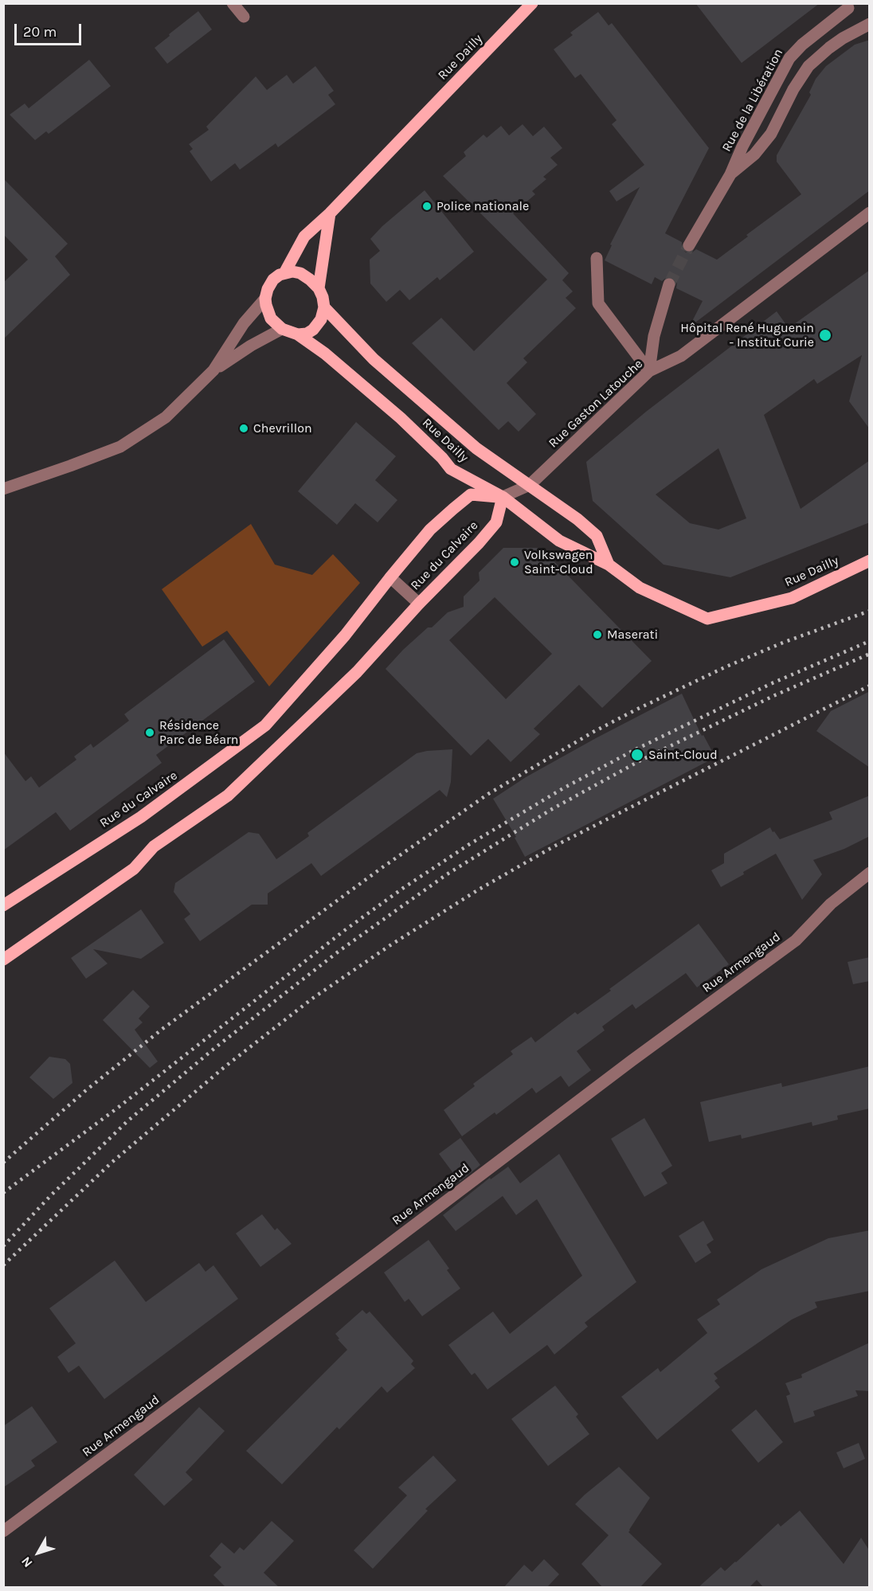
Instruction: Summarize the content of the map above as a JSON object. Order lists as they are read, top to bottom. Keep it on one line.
{"streets":{"main road":["Rue Dailly","Rue du Calvaire"],"street":["Rue de la Libération","Rue Gaston Latouche","Rue Armengaud"]},"crossings":[["Rue Dailly","Rue Gaston Latouche"],["Rue Dailly","Rue du Calvaire"],["Rue Gaston Latouche","Rue du Calvaire"]],"places":["Police nationale","Hôpital René Huguenin - Institut Curie","Chevrillon","Volkswagen Saint-Cloud","Maserati","Résidence Parc de Béarn","Saint-Cloud"],"scale_bar":"20 m","north":"bottom left"}
